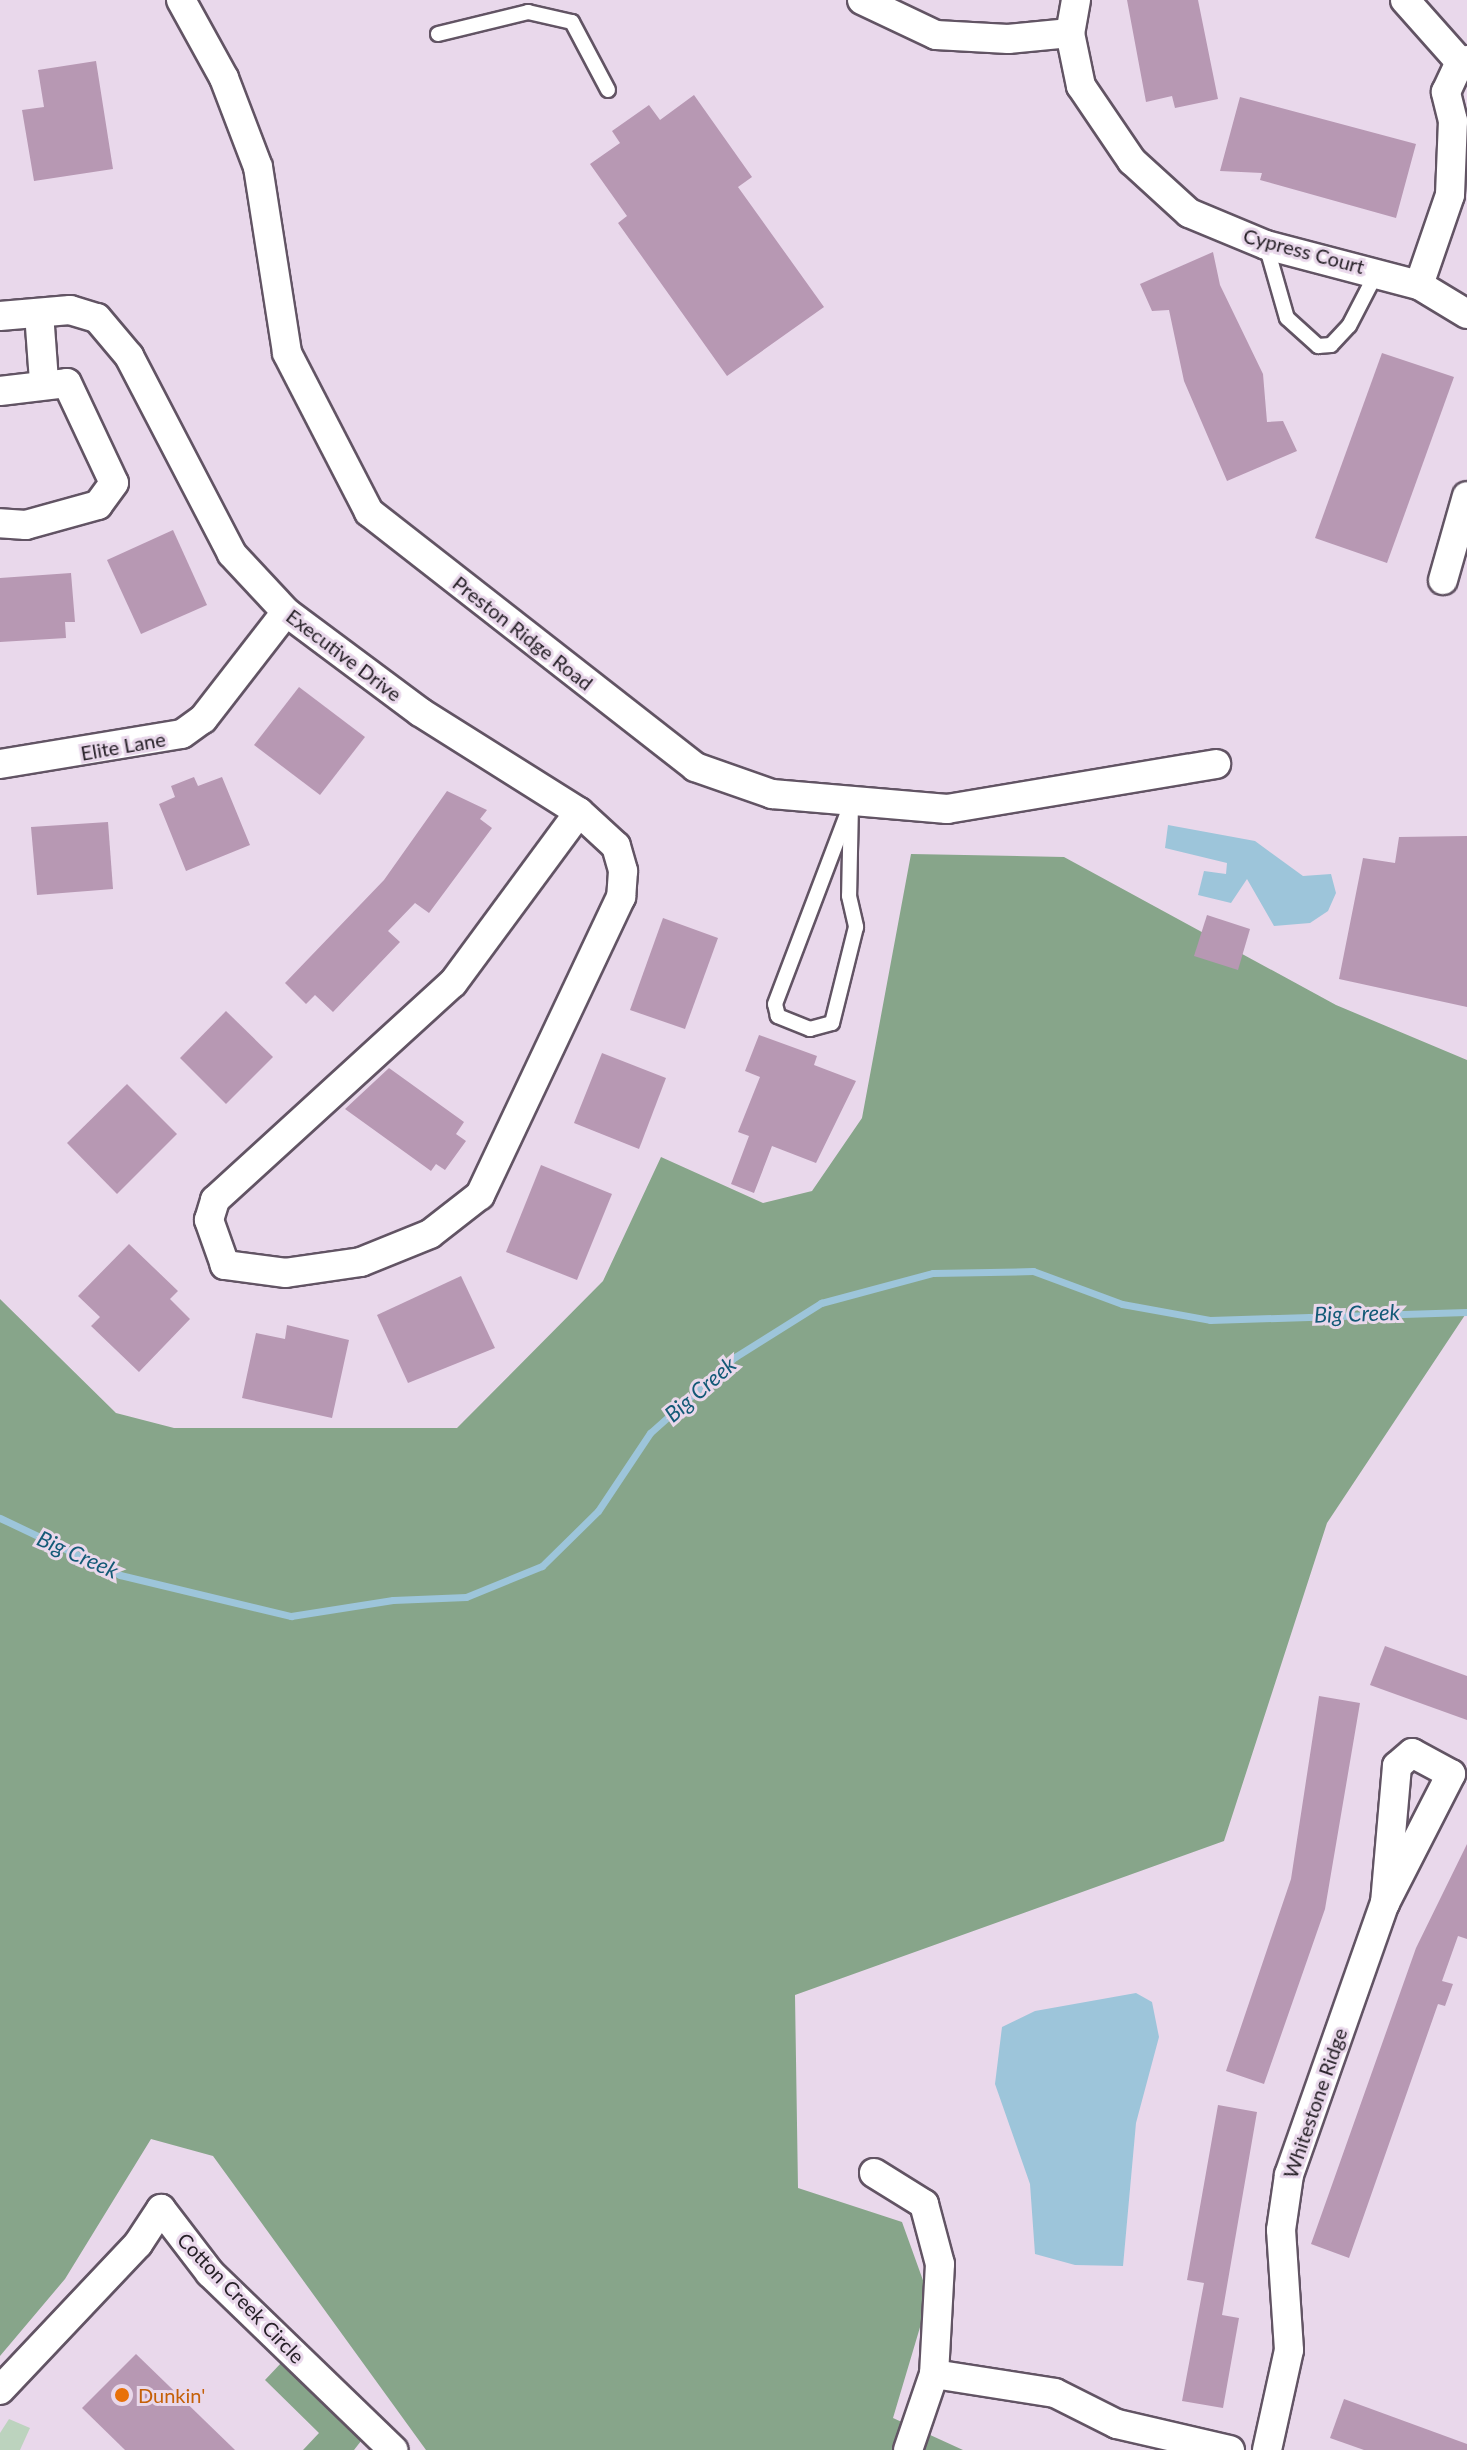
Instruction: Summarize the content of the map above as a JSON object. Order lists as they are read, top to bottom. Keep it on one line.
{"streets":{"street":["Cypress Court","Preston Ridge Road","Executive Drive","Elite Lane","Whitestone Ridge","Cotton Creek Circle"]},"crossings":[["Executive Drive","Elite Lane"]],"water":["Big Creek"],"places":["Dunkin'"]}
